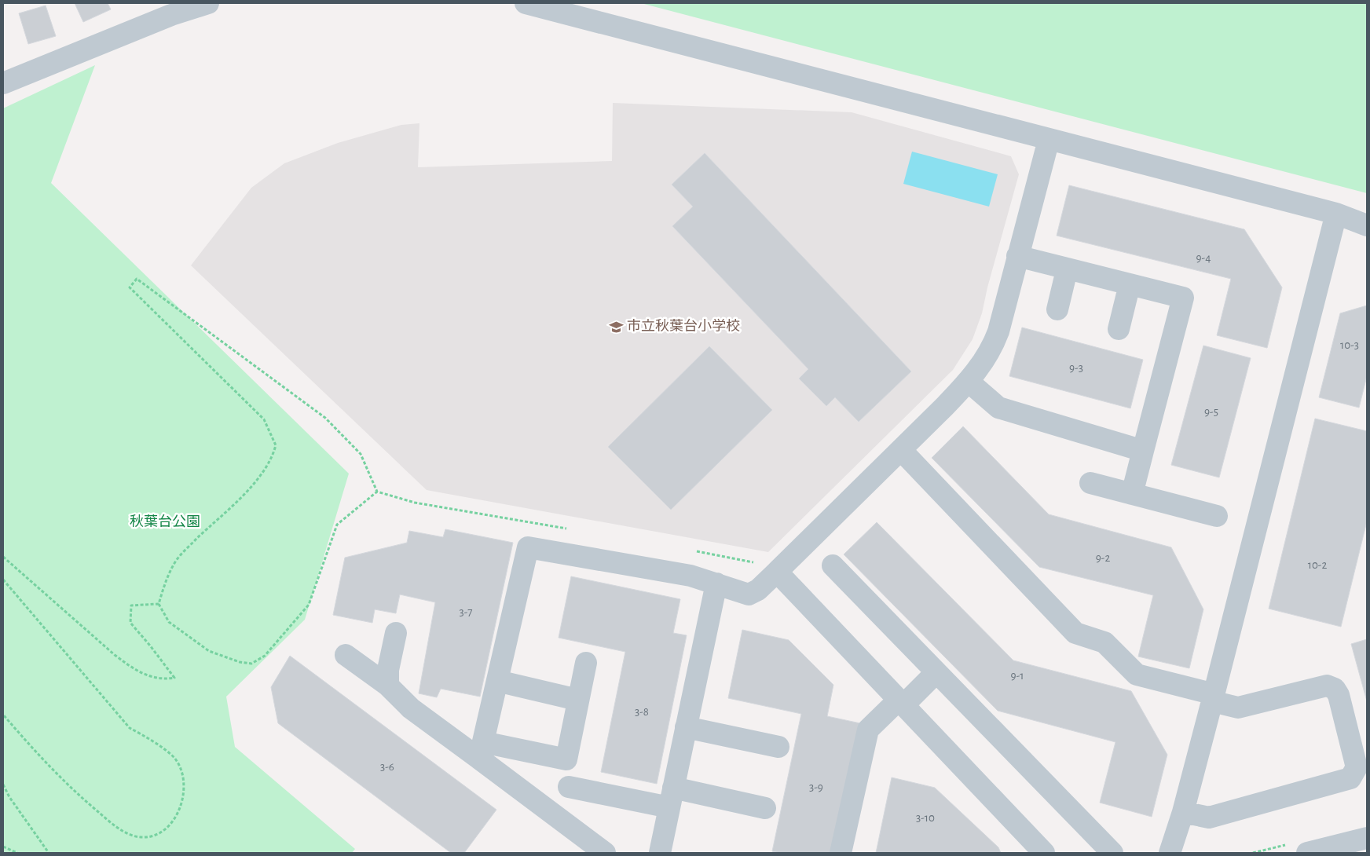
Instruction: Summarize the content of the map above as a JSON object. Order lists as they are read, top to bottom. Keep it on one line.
{"parks":["秋葉台公園"],"places":{"school or university":["市立秋葉台小学校"]},"house_numbers":["9-4","10-3","9-3","9-5","9-2","10-2","3-7","9-1","3-8","3-6","3-9","3-10"]}
